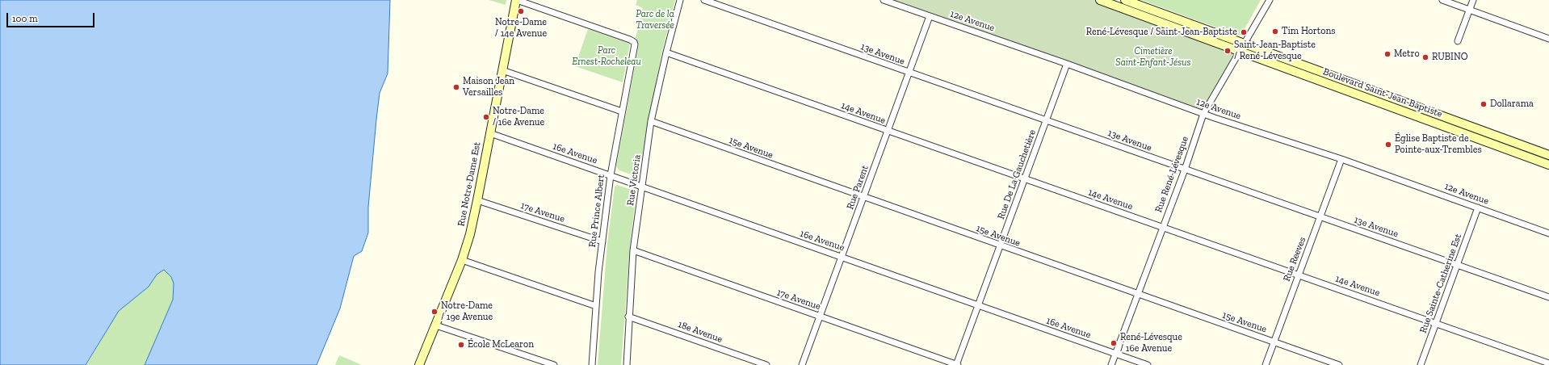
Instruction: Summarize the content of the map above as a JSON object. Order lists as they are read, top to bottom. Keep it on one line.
{"streets":{"main road":["Boulevard Saint-Jean-Baptiste","Rue Notre-Dame Est"],"street":["12e Avenue","13e Avenue","14e Avenue","15e Avenue","16e Avenue","Rue De La Gauchetière","Rue René-Lévesque","Rue Victoria","Rue Parent","Rue Prince Albert","17e Avenue","Rue Reeves","Rue Sainte-Catherine Est","18e Avenue"]},"crossings":[["12e Avenue","Rue De La Gauchetière"],["12e Avenue","Rue René-Lévesque"],["12e Avenue","Rue Parent"],["12e Avenue","Rue Reeves"],["12e Avenue","Rue Sainte-Catherine Est"],["13e Avenue","Rue De La Gauchetière"],["13e Avenue","Rue René-Lévesque"],["13e Avenue","Rue Parent"],["13e Avenue","Rue Reeves"],["13e Avenue","Rue Sainte-Catherine Est"],["Boulevard Saint-Jean-Baptiste","Rue René-Lévesque"],["14e Avenue","Rue De La Gauchetière"],["14e Avenue","Rue René-Lévesque"],["14e Avenue","Rue Victoria"],["14e Avenue","Rue Parent"],["14e Avenue","Rue Reeves"],["14e Avenue","Rue Sainte-Catherine Est"],["15e Avenue","Rue De La Gauchetière"],["15e Avenue","Rue René-Lévesque"],["15e Avenue","Rue Victoria"],["15e Avenue","Rue Parent"],["15e Avenue","Rue Reeves"],["16e Avenue","Rue De La Gauchetière"],["16e Avenue","Rue René-Lévesque"],["16e Avenue","Rue Victoria"],["16e Avenue","Rue Notre-Dame Est"],["16e Avenue","Rue Parent"],["16e Avenue","Rue Prince Albert"],["Rue De La Gauchetière","17e Avenue"],["Rue Victoria","17e Avenue"],["Rue Victoria","18e Avenue"],["Rue Notre-Dame Est","Rue Prince Albert"],["Rue Notre-Dame Est","17e Avenue"],["Rue Parent","17e Avenue"],["Rue Prince Albert","17e Avenue"]],"parks":["Parc de la Traversée","Parc Ernest-Rocheleau","Cimetière Saint-Enfant-Jésus"],"places":["Notre-Dame / 14e Avenue","Tim Hortons","René-Lévesque / Saint-Jean-Baptiste","Saint-Jean-Baptiste / René-Lévesque","Metro","RUBINO","Maison Jean Versailles","Dollarama","Notre-Dame / 16e Avenue","Église Baptiste de Pointe-aux-Trembles","Notre-Dame / 19e Avenue","René-Lévesque / 16e Avenue","École McLearon"],"scale_bar":"100 m"}
